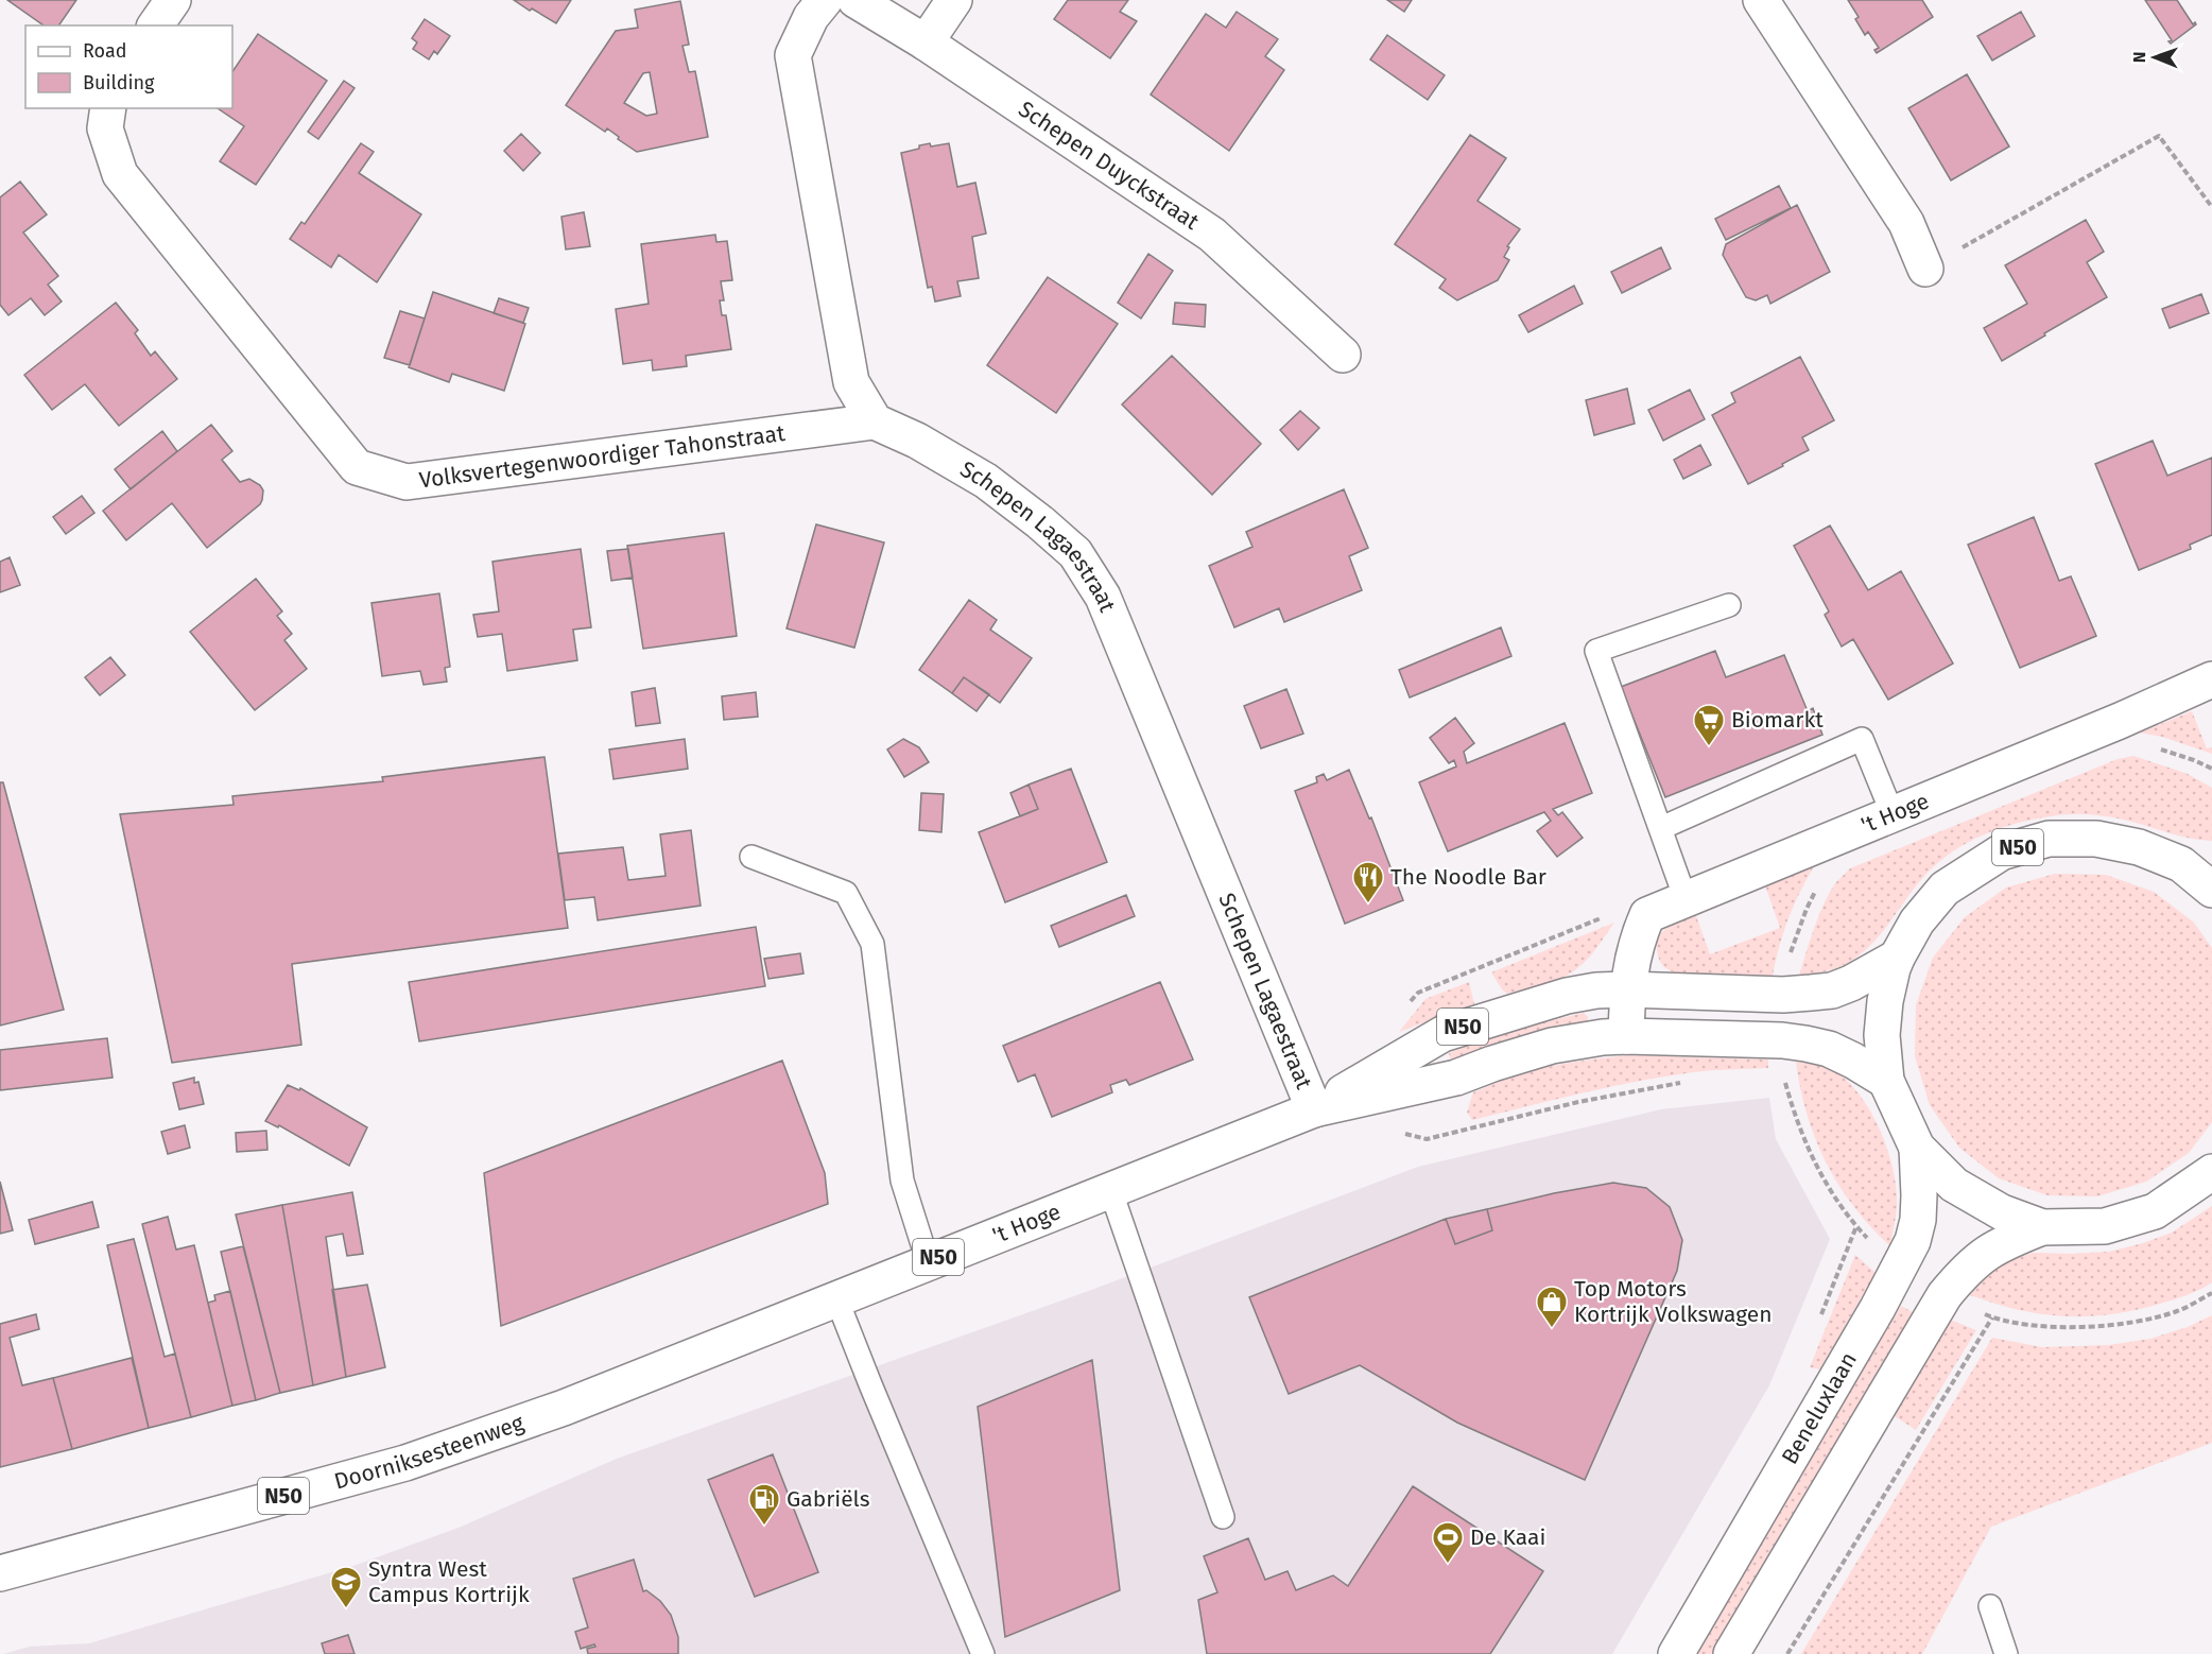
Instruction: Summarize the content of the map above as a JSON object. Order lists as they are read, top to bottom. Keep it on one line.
{"streets":{"main road":["Schepen Duyckstraat","Volksvertegenwoordiger Tahonstraat","Schepen Lagaestraat","'t Hoge","N50","Beneluxlaan","Doorniksesteenweg"]},"crossings":[["Volksvertegenwoordiger Tahonstraat","Schepen Lagaestraat"],["Schepen Lagaestraat","'t Hoge"],["'t Hoge","N50"],["'t Hoge","Doorniksesteenweg"],["N50","Beneluxlaan"]],"places":{"supermarket":["Biomarkt"],"restaurant":["The Noodle Bar"],"shop":["Top Motors Kortrijk Volkswagen"],"fuel station":["Gabriëls"],"sports":["De Kaai"],"school or university":["Syntra West Campus Kortrijk"]},"legend":["Road","Building"],"north":"left"}
